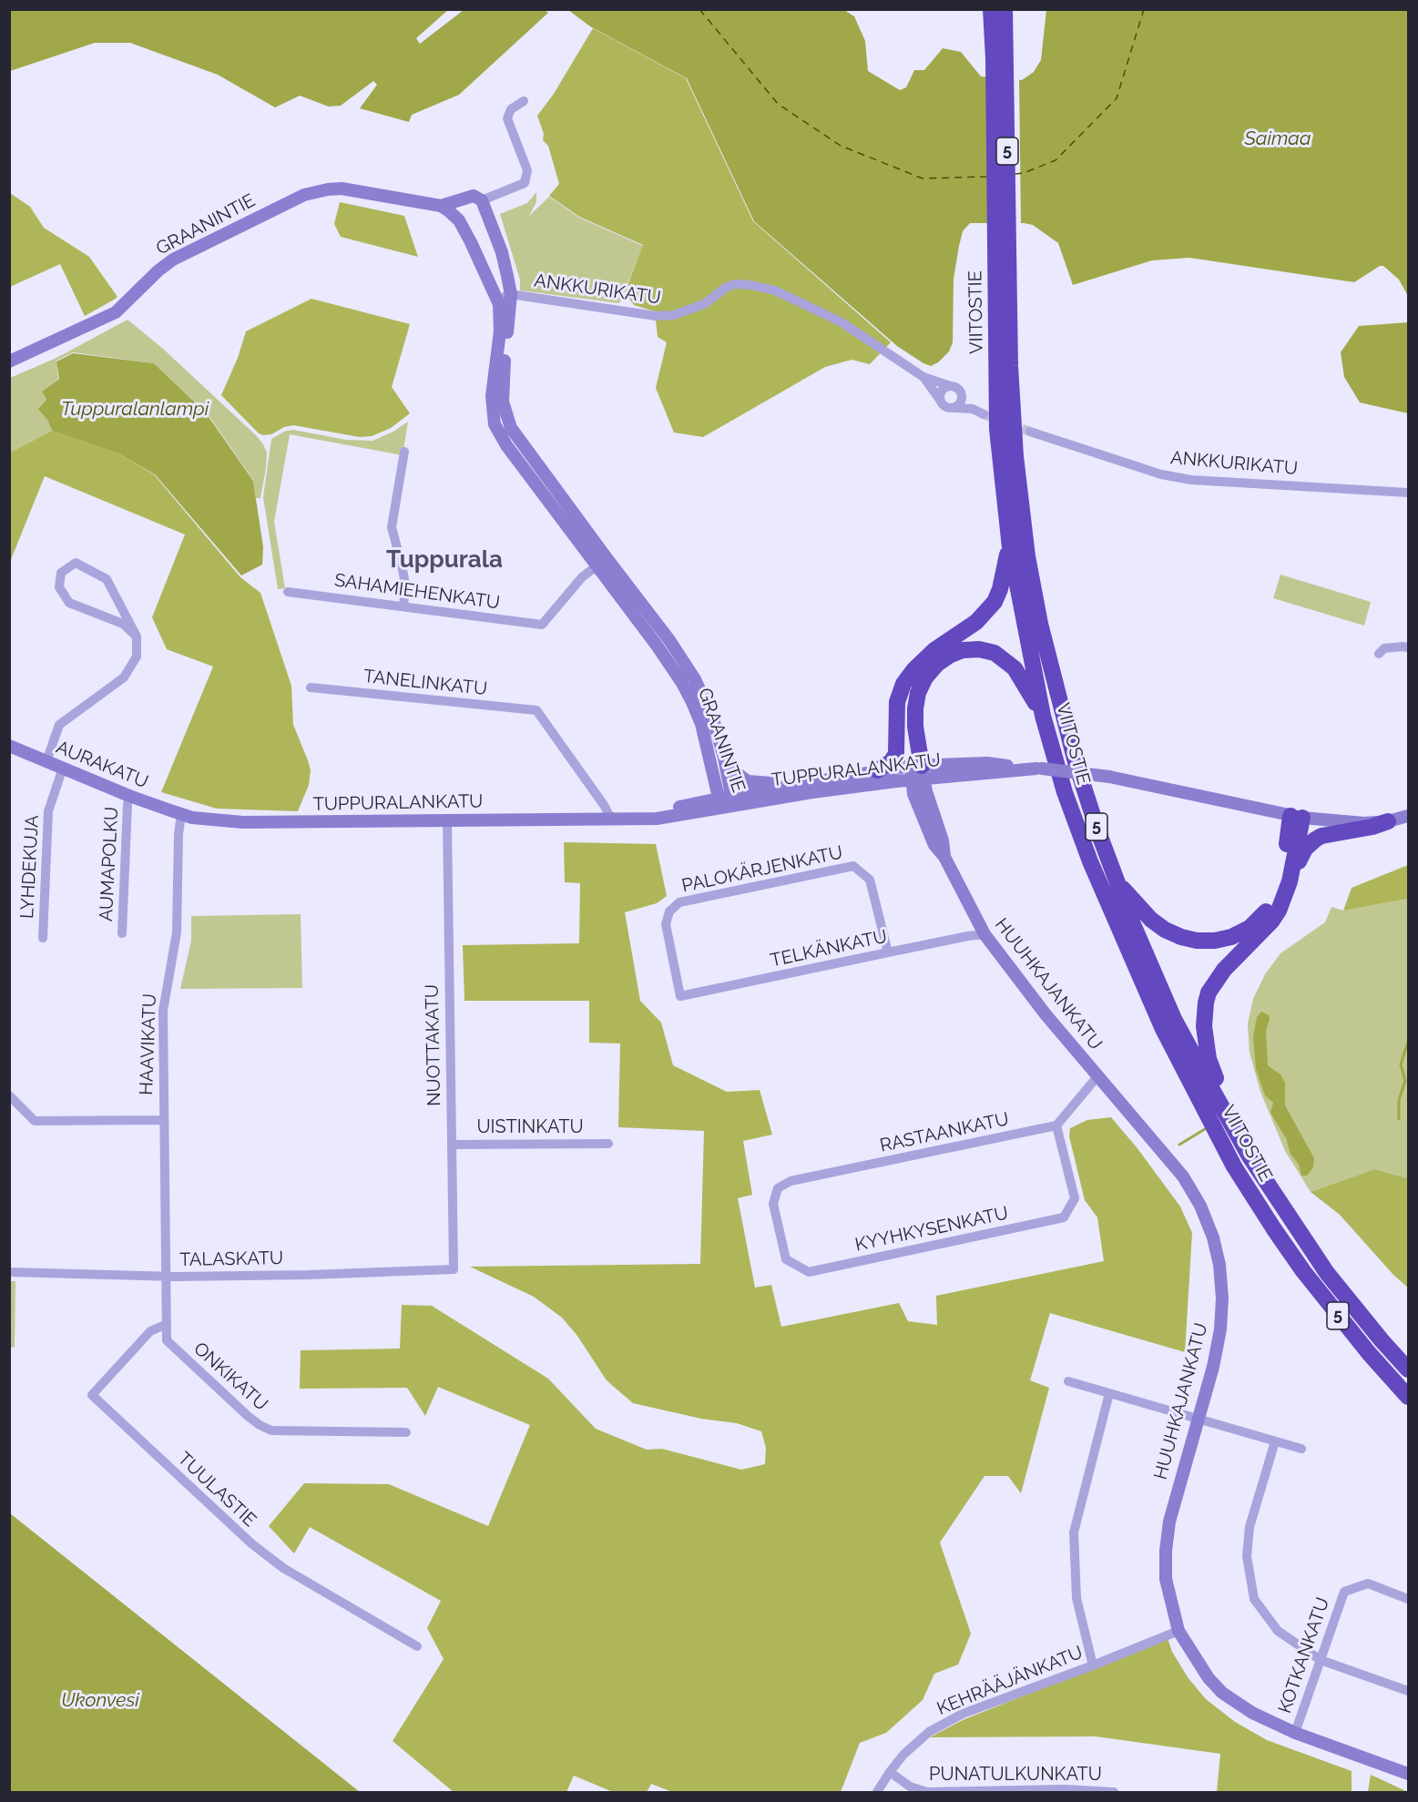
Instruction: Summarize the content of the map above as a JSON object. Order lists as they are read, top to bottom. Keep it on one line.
{"streets":{"highway":["5","VIITOSTIE"],"street":["GRAANINTIE","ANKKURIKATU","SAHAMIEHENKATU","TANELINKATU","AURAKATU","TUPPURALANKATU","AUMAPOLKU","LYHDEKUJA","PALOKÄRJENKATU","TELKÄNKATU","HUUHKAJANKATU","HAAVIKATU","NUOTTAKATU","UISTINKATU","RASTAANKATU","KYYHKYSENKATU","TALASKATU","ONKIKATU","TUULASTIE","KOTKANKATU","KEHRÄÄJÄNKATU","PUNATULKUNKATU"]},"crossings":[["GRAANINTIE","ANKKURIKATU"],["GRAANINTIE","SAHAMIEHENKATU"],["GRAANINTIE","TUPPURALANKATU"],["TANELINKATU","TUPPURALANKATU"],["AURAKATU","TUPPURALANKATU"],["AURAKATU","AUMAPOLKU"],["AURAKATU","LYHDEKUJA"],["AURAKATU","HAAVIKATU"],["TUPPURALANKATU","HUUHKAJANKATU"],["TUPPURALANKATU","HAAVIKATU"],["TUPPURALANKATU","NUOTTAKATU"],["PALOKÄRJENKATU","TELKÄNKATU"],["TELKÄNKATU","HUUHKAJANKATU"],["HUUHKAJANKATU","KOTKANKATU"],["HUUHKAJANKATU","KEHRÄÄJÄNKATU"],["HAAVIKATU","TALASKATU"],["HAAVIKATU","ONKIKATU"],["NUOTTAKATU","UISTINKATU"],["NUOTTAKATU","TALASKATU"],["RASTAANKATU","KYYHKYSENKATU"],["TALASKATU","ONKIKATU"],["ONKIKATU","TUULASTIE"],["KEHRÄÄJÄNKATU","PUNATULKUNKATU"]],"districts":["Tuppurala"],"water":["Saimaa","Tuppuralanlampi","Ukonvesi"]}
